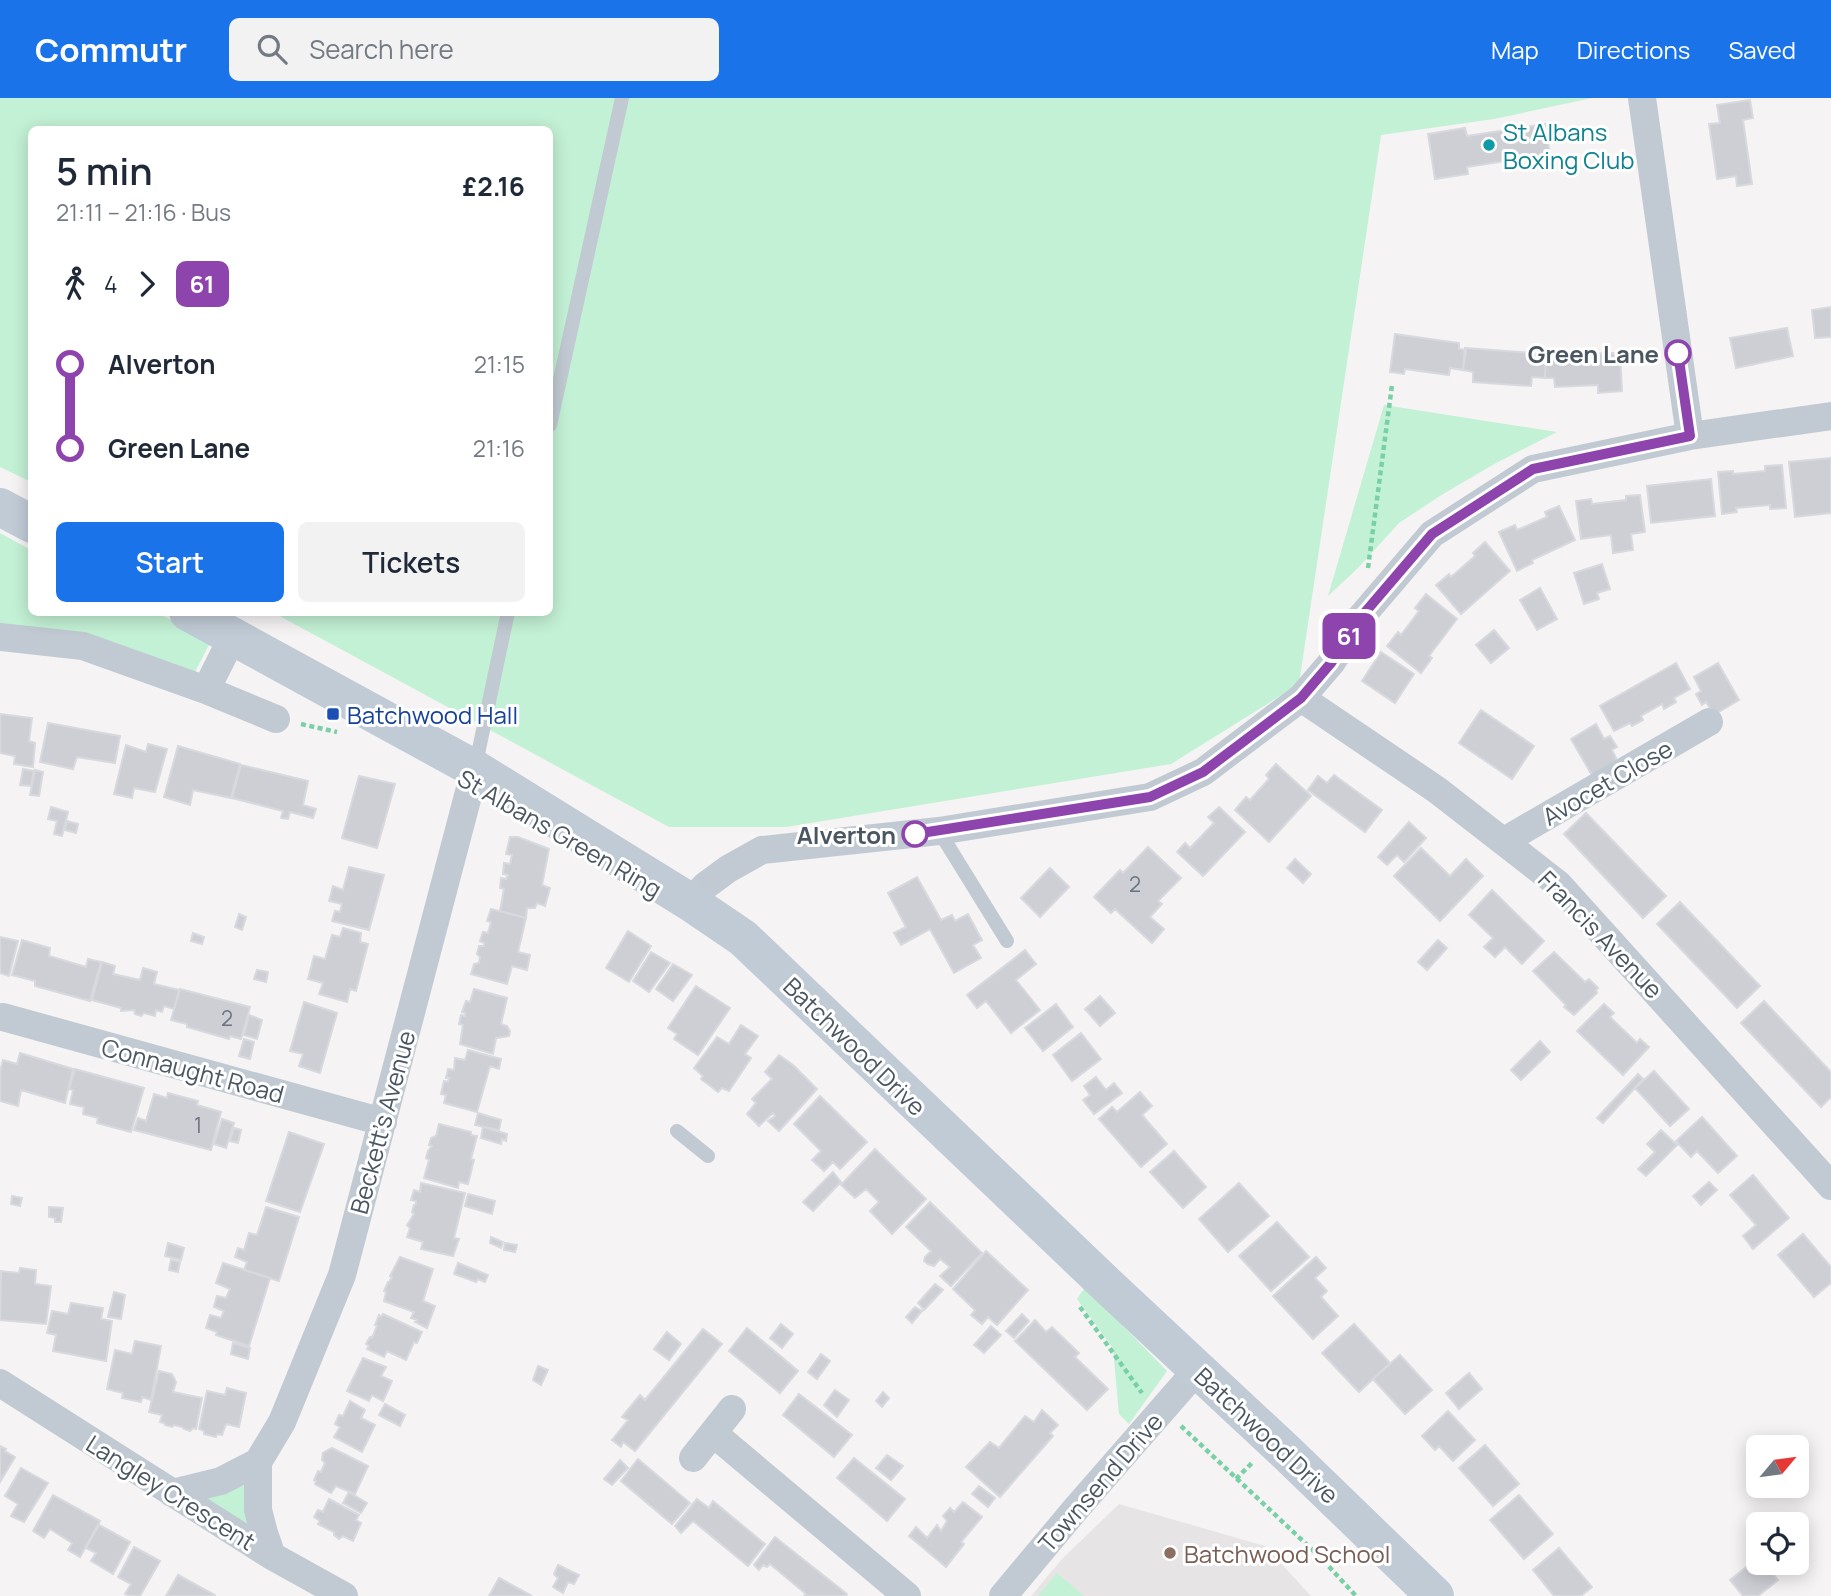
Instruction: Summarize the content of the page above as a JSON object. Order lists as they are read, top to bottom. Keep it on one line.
{"streets":{"street":["Avocet Close","Francis Avenue","Batchwood Drive","Connaught Road","Beckett's Avenue","Townsend Drive","Langley Crescent"]},"crossings":[["Avocet Close","Francis Avenue"],["Batchwood Drive","Beckett's Avenue"],["Batchwood Drive","Townsend Drive"],["Connaught Road","Beckett's Avenue"]],"places":{"other":["St Albans Boxing Club","Green Lane","Alverton","Batchwood School"],"transit":["Batchwood Hall"]},"lines":["bus line 61"],"house_numbers":["2","2","1"],"north":"top right","page":{"header":"Commutr","search":"Search here","nav":["Map","Directions","Saved"],"on_map":"61","heading":["5 min","21:11 – 21:16 · Bus","£2.16"],"legs":["4","61"],"list":[{"name":"Alverton","value":"21:15"},{"name":"Green Lane","value":"21:16"}],"buttons":["Start","Tickets"]}}
